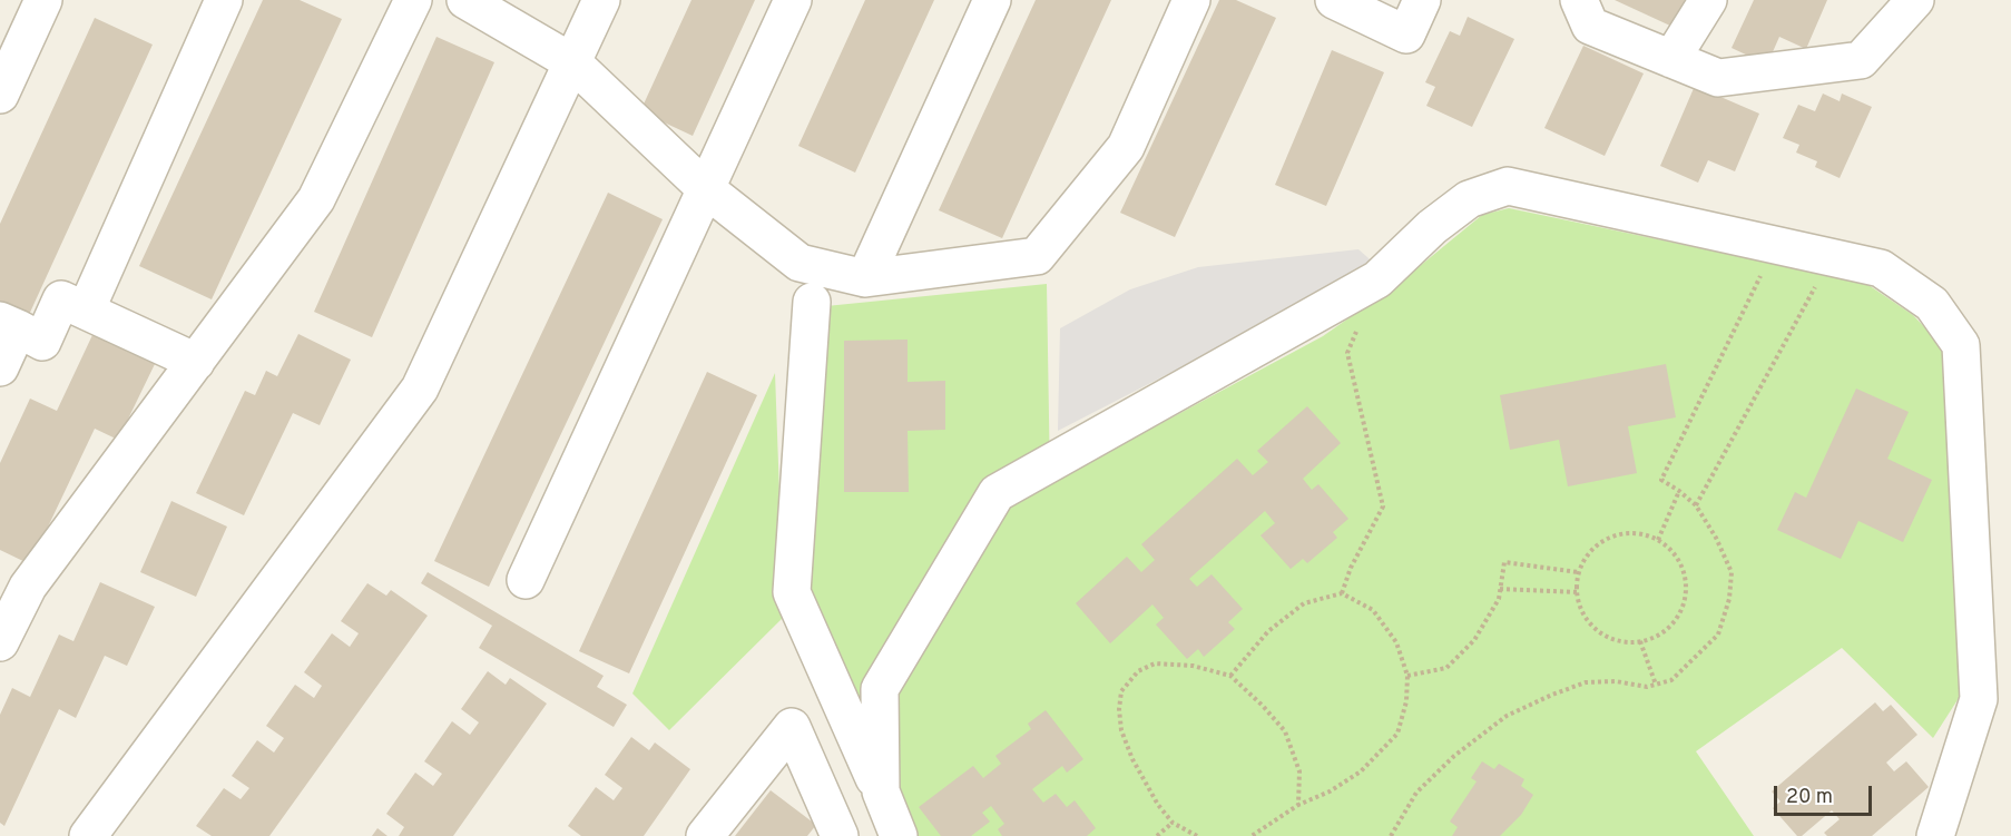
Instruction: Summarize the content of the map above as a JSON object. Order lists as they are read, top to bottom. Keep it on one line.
{"scale_bar":"20 m"}
